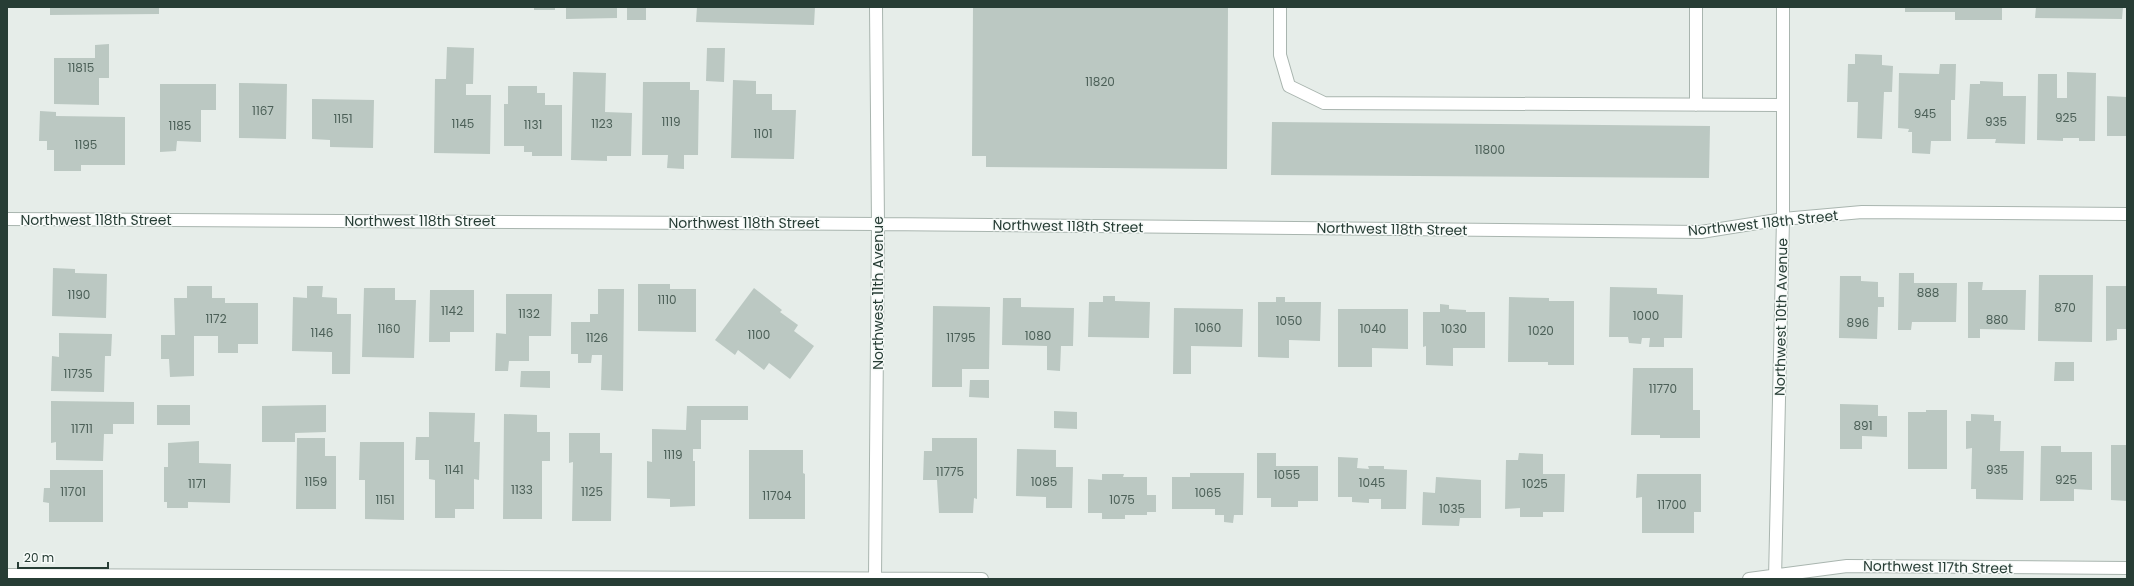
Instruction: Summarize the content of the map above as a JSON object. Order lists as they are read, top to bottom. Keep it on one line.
{"streets":{"street":["Northwest 118th Street","Northwest 11th Avenue","Northwest 10th Avenue","Northwest 117th Street"]},"crossings":[["Northwest 118th Street","Northwest 11th Avenue"],["Northwest 118th Street","Northwest 10th Avenue"],["Northwest 10th Avenue","Northwest 117th Street"]],"house_numbers":["11815","11820","1167","945","925","1151","1119","935","1145","1123","1131","1185","1101","1195","11800","888","1190","1110","870","1142","1132","1000","1172","880","1050","896","1060","1160","1040","1030","1020","1146","1100","1080","1126","11795","11735","11770","891","11711","1119","1141","935","11775","1055","925","1159","1085","1045","1171","1025","1133","11701","1125","1065","11704","1151","1075","11700","1035"],"scale_bar":"20 m"}
